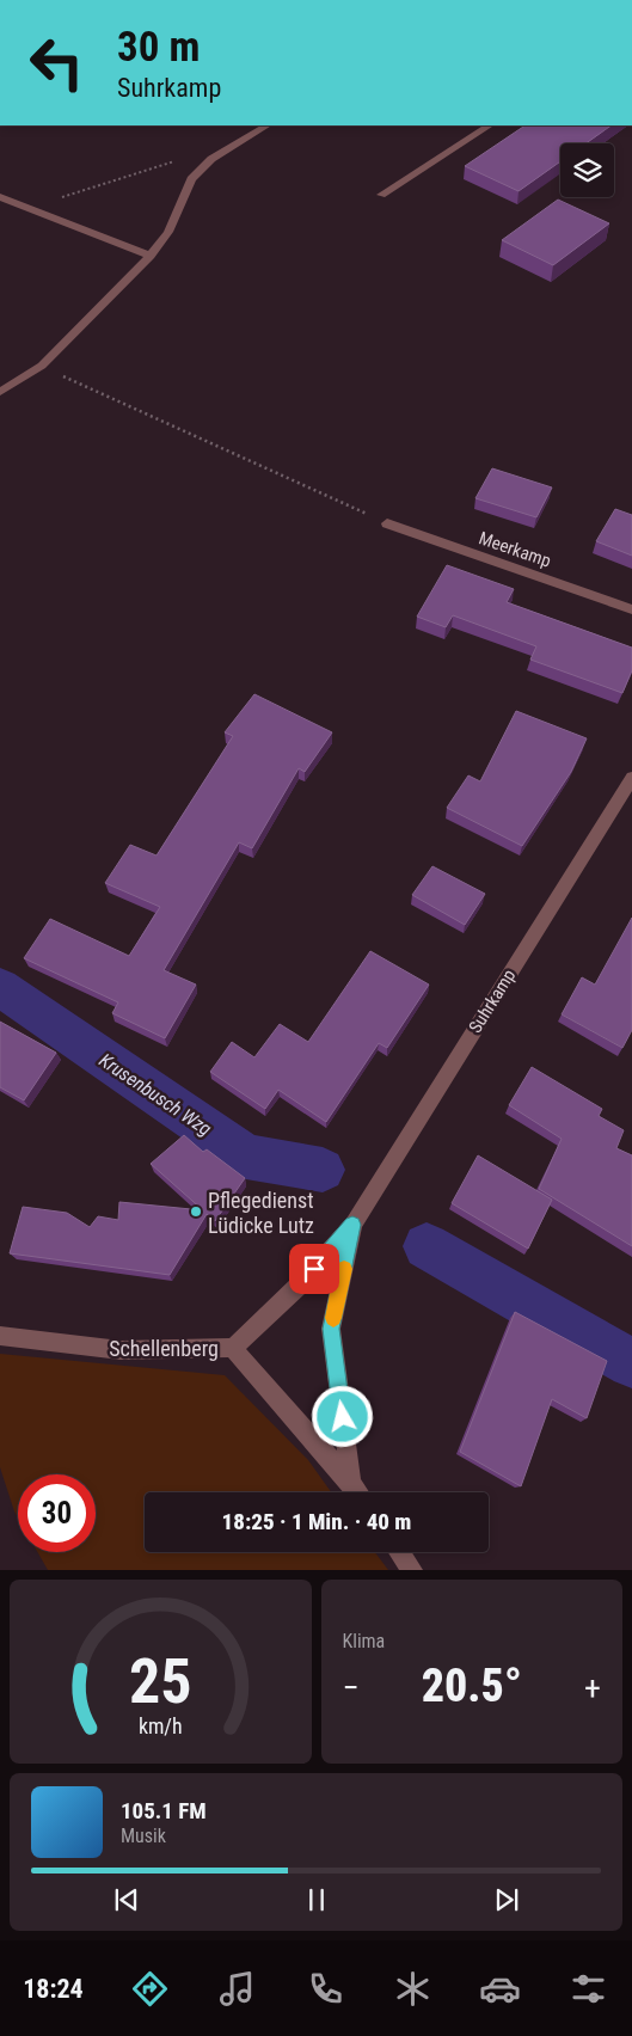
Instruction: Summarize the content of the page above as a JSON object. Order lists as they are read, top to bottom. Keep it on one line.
{"streets":{"street":["Meerkamp","Suhrkamp","Schellenberg"]},"crossings":[["Suhrkamp","Schellenberg"]],"water":["Krusenbusch Wzg"],"places":["Pflegedienst Lüdicke Lutz"],"page":{"turn":["30 m","Suhrkamp"],"limit":"30","trip":"18:25 · 1 Min. · 40 m","tile":"Klima","heat":["−","20.5°","+"],"song":["105.1 FM","Musik"],"tabs":"18:24","gauge":["25","km/h"]}}
